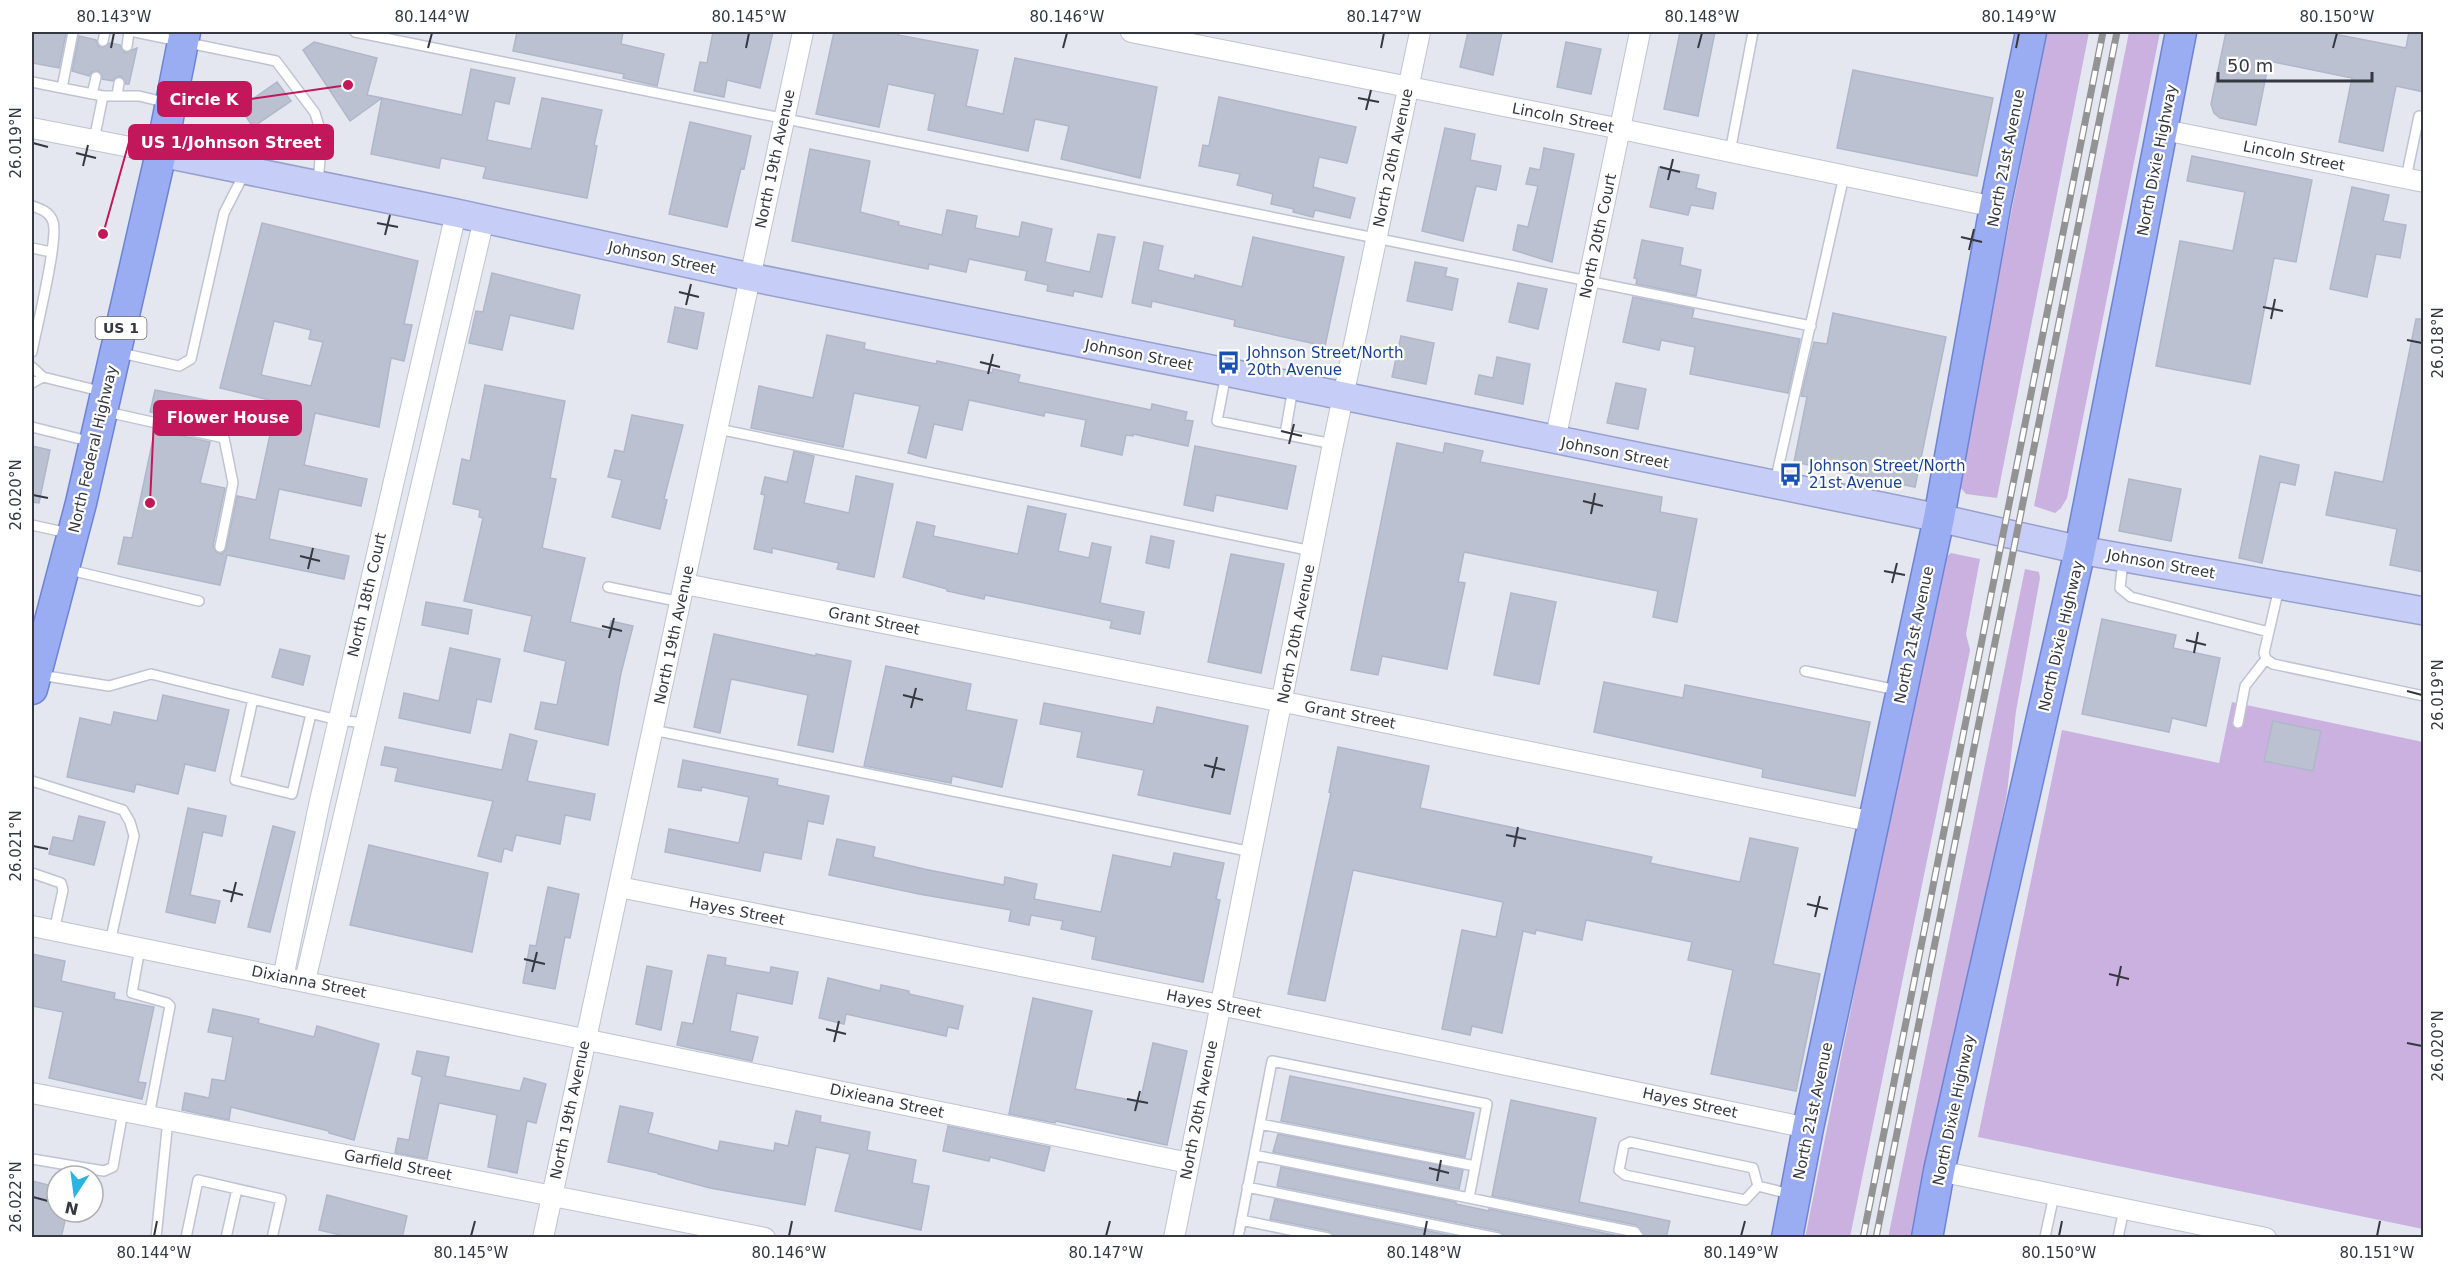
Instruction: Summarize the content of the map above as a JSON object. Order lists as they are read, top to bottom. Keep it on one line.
{"streets":{"main road":["North 21st Avenue","North Dixie Highway","US 1","North Federal Highway"],"street":["Lincoln Street","North 20th Avenue","North 19th Avenue","North 20th Court","Johnson Street","North 18th Court","Grant Street","Hayes Street","Dixianna Street","Dixieana Street","Garfield Street"]},"crossings":[["Lincoln Street","North 20th Avenue"],["Lincoln Street","North 21st Avenue"],["Lincoln Street","North Dixie Highway"],["Lincoln Street","North 20th Court"],["North 20th Avenue","Johnson Street"],["North 20th Avenue","Grant Street"],["North 20th Avenue","Hayes Street"],["North 20th Avenue","Dixieana Street"],["North 21st Avenue","Johnson Street"],["North 21st Avenue","Grant Street"],["North 21st Avenue","Hayes Street"],["North 19th Avenue","Johnson Street"],["North 19th Avenue","Grant Street"],["North 19th Avenue","Hayes Street"],["North 19th Avenue","Dixianna Street"],["North 19th Avenue","Dixieana Street"],["North 19th Avenue","Garfield Street"],["North Dixie Highway","Johnson Street"],["North 20th Court","Johnson Street"],["Johnson Street","North Federal Highway"],["Johnson Street","North 18th Court"],["North 18th Court","Dixianna Street"],["Dixianna Street","Dixieana Street"]],"places":{"other":["Circle K","US 1/Johnson Street","Flower House"],"bus stop":["Johnson Street/North 20th Avenue","Johnson Street/North 21st Avenue"]},"scale_bar":"50 m","north":"bottom","coordinates":["80.143°W","80.144°W","80.145°W","80.146°W","80.147°W","80.148°W","80.149°W","80.150°W","26.019°N","26.018°N","26.020°N","26.021°N","26.022°N","80.151°W"]}
